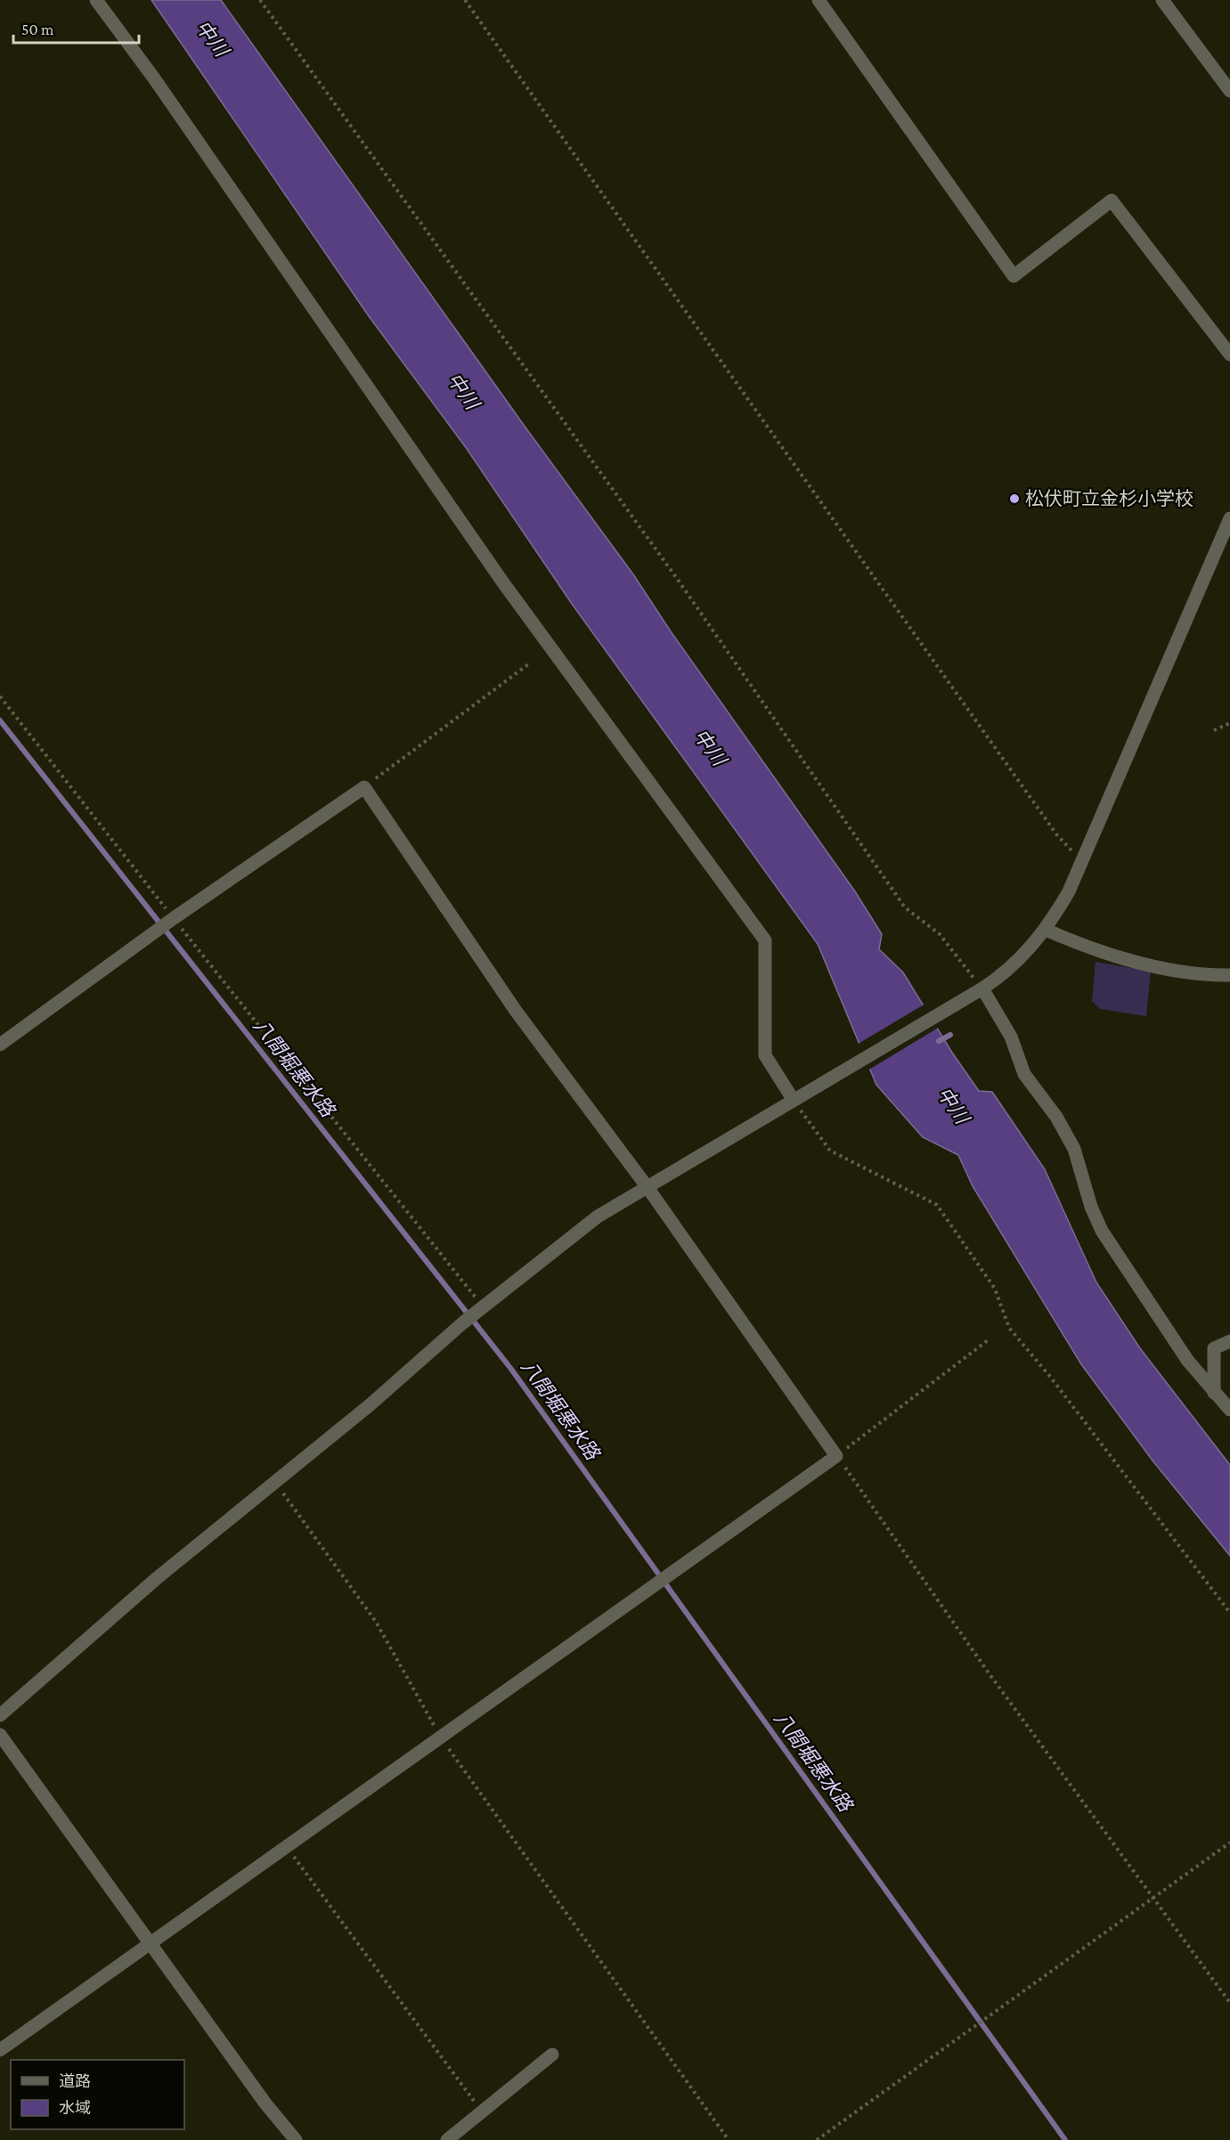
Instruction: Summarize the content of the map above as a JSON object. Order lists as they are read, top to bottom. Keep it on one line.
{"water":["中川","八間堀悪水路"],"places":["松伏町立金杉小学校"],"legend":["道路","水域"],"scale_bar":"50 m"}
